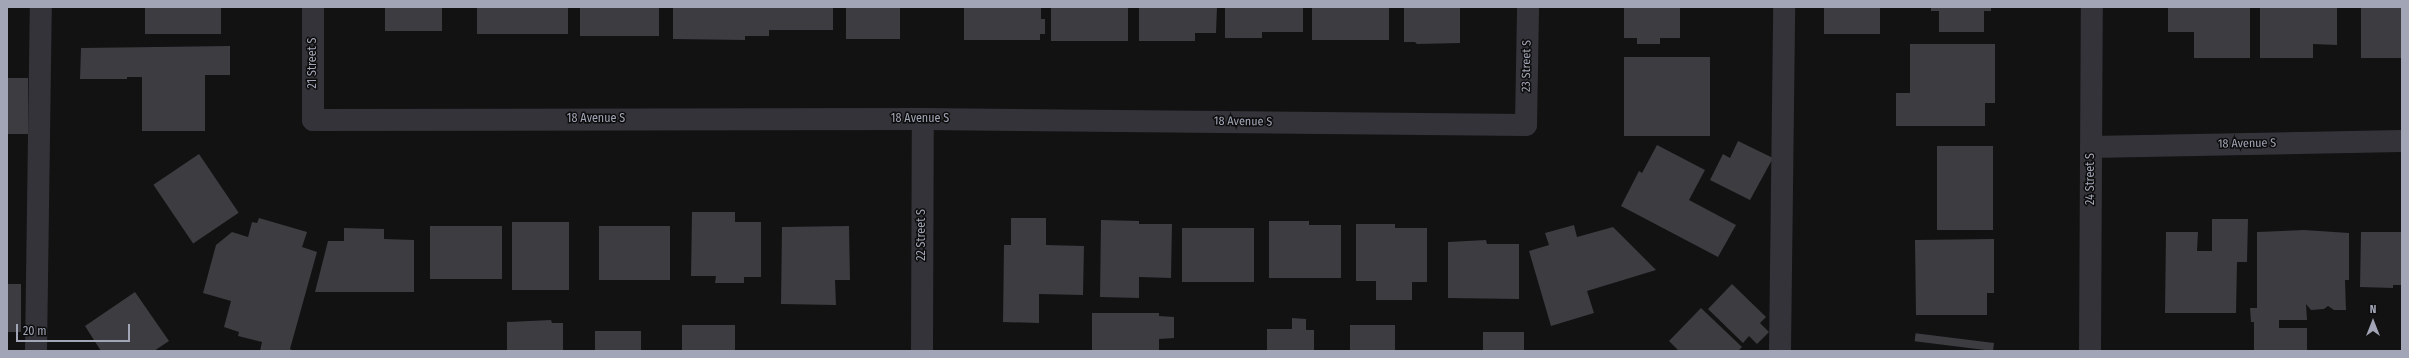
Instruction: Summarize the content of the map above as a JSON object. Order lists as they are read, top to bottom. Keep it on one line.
{"streets":{"street":["21 Street S","23 Street S","18 Avenue S","24 Street S","22 Street S"]},"crossings":[["21 Street S","18 Avenue S"],["23 Street S","18 Avenue S"],["18 Avenue S","24 Street S"],["18 Avenue S","22 Street S"]],"scale_bar":"20 m","north":"top"}
